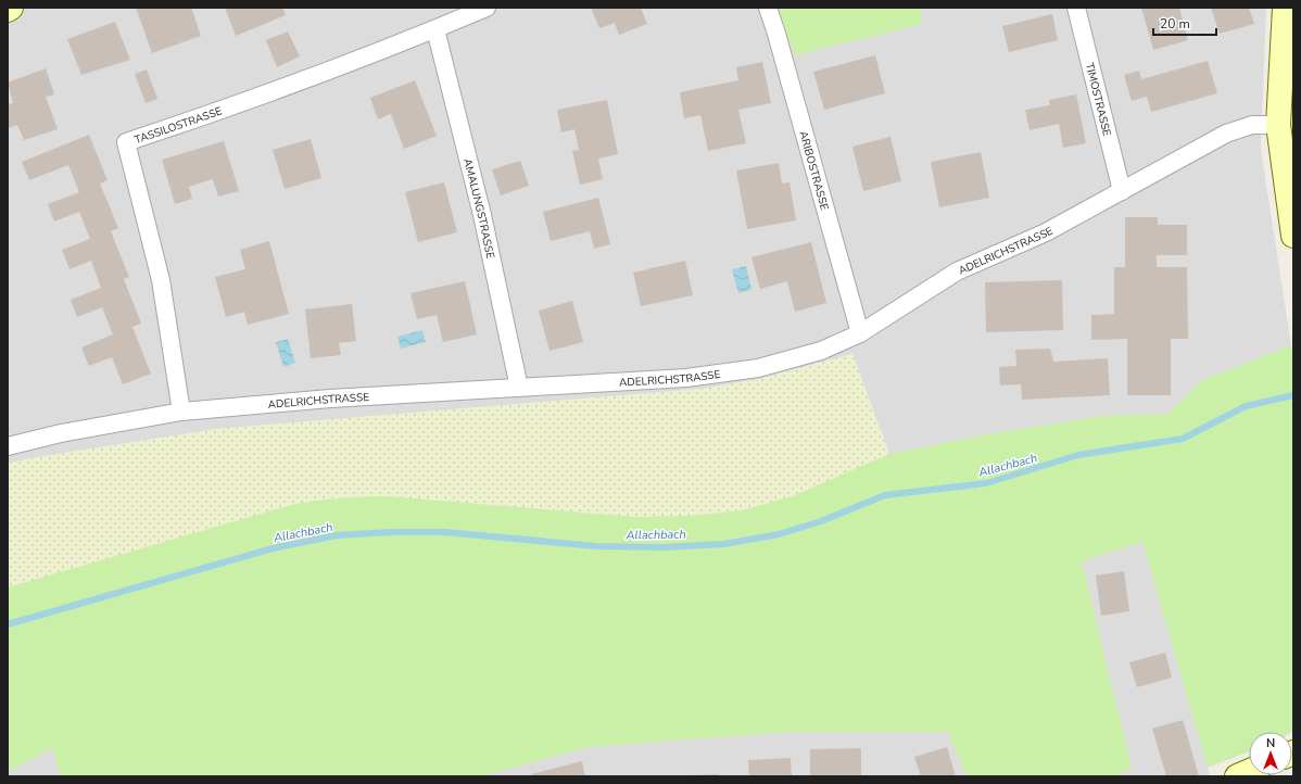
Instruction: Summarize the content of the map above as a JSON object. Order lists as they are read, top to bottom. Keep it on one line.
{"streets":{"street":["TIMOSTRASSE","TASSILOSTRASSE","ARIBOSTRASSE","AMALUNGSTRASSE","ADELRICHSTRASSE"]},"crossings":[["TIMOSTRASSE","ADELRICHSTRASSE"],["TASSILOSTRASSE","AMALUNGSTRASSE"],["TASSILOSTRASSE","ADELRICHSTRASSE"],["ARIBOSTRASSE","ADELRICHSTRASSE"],["AMALUNGSTRASSE","ADELRICHSTRASSE"]],"water":["Allachbach"],"scale_bar":"20 m","north":"top"}
